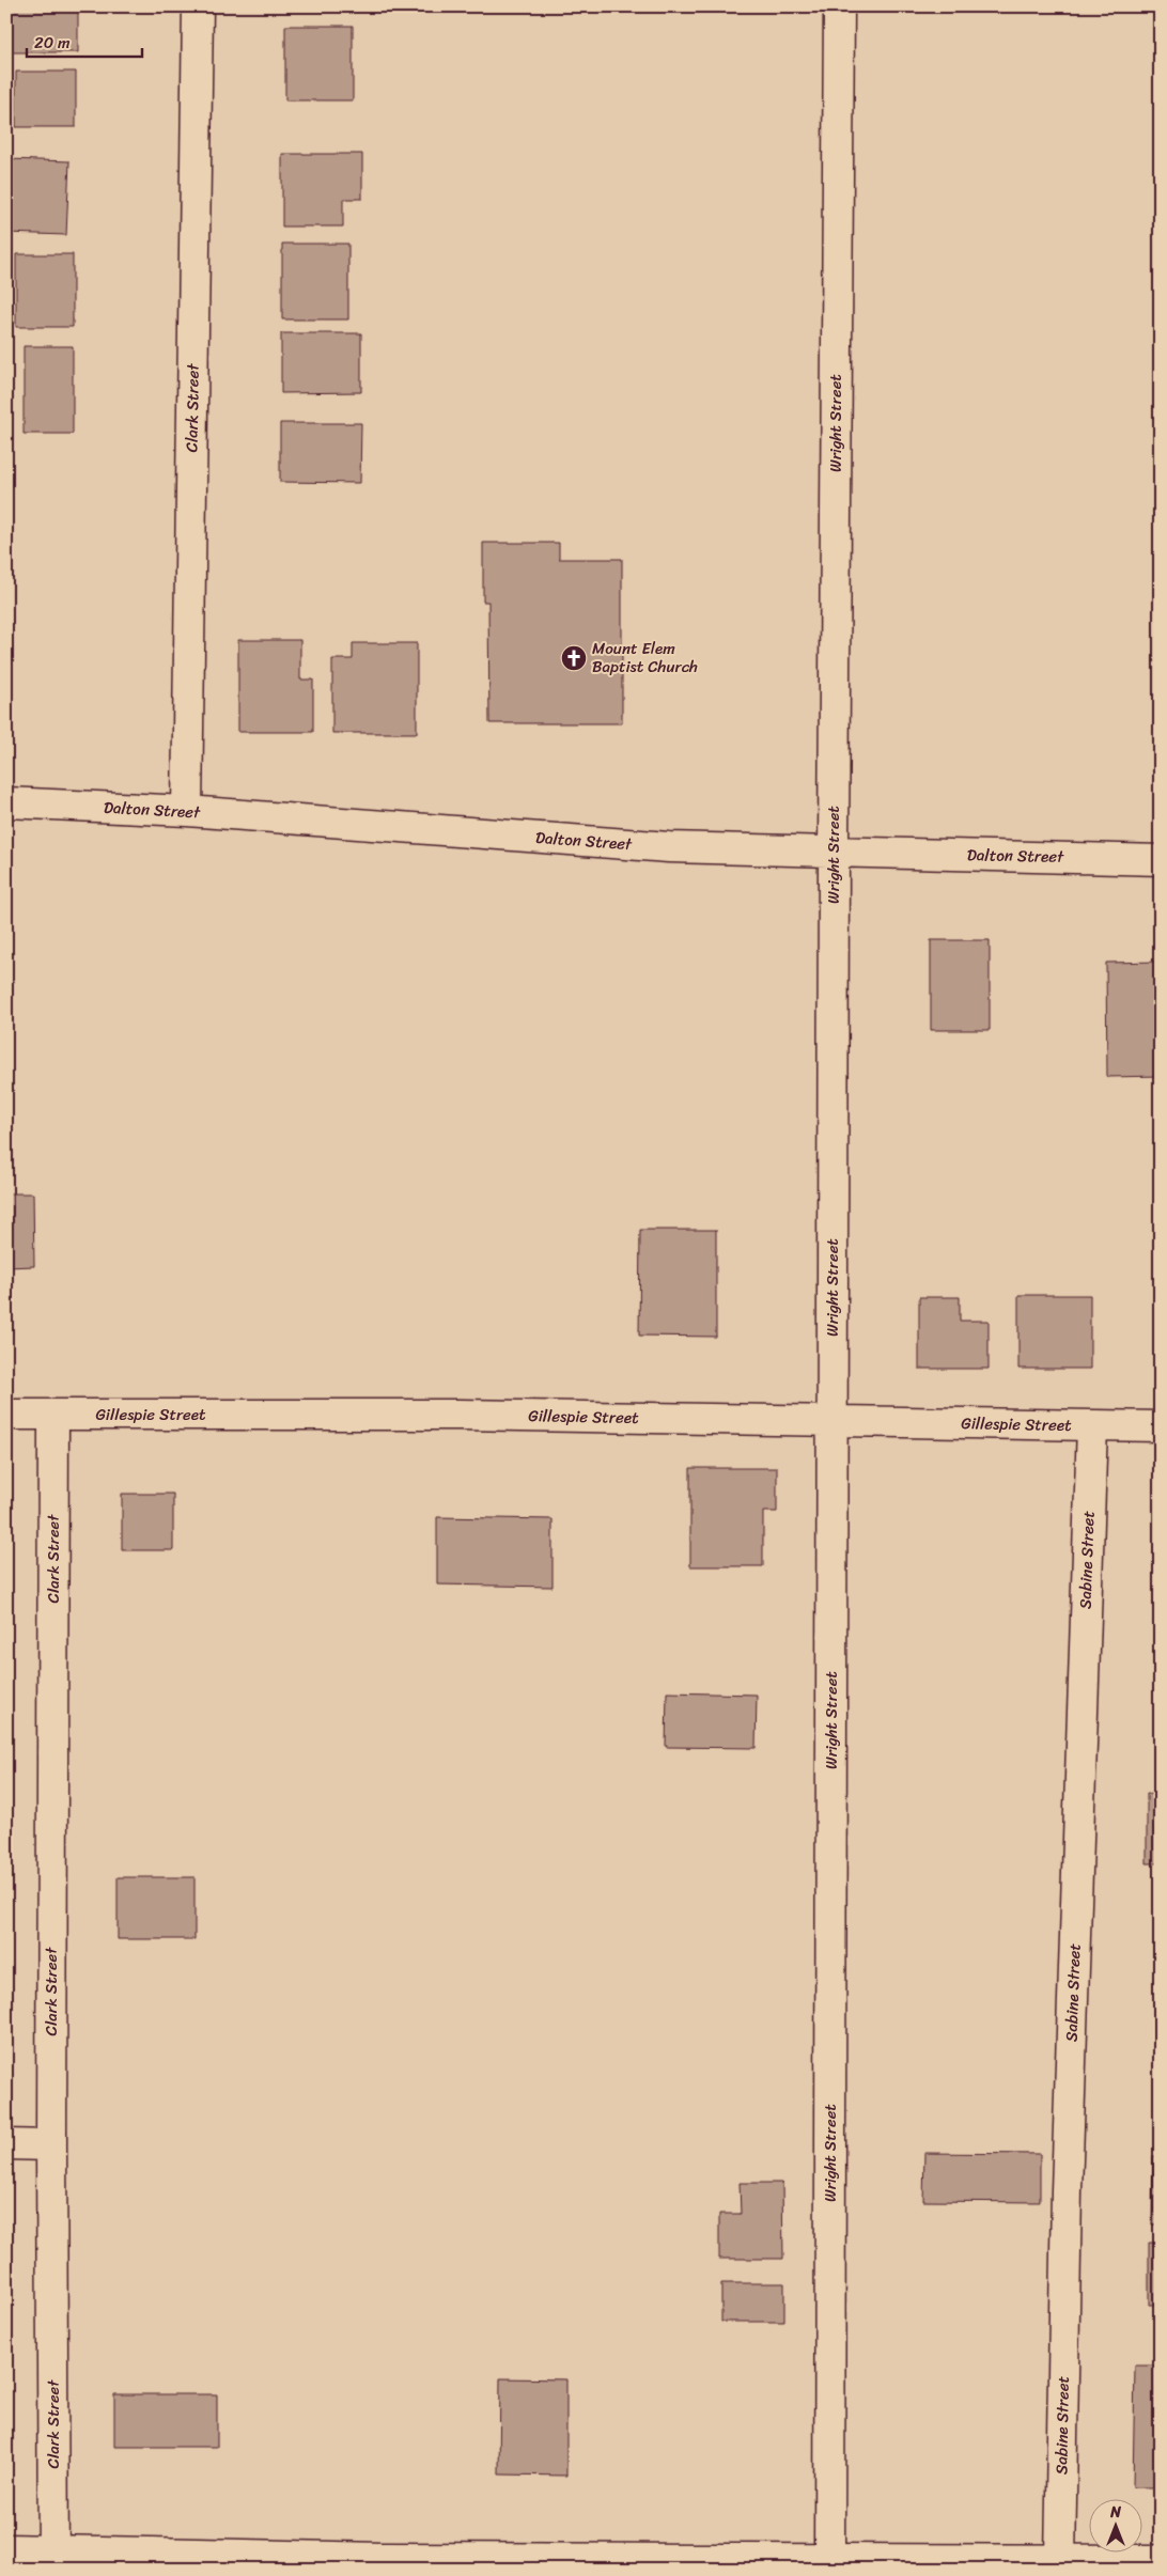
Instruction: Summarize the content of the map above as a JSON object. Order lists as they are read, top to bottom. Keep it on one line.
{"streets":{"street":["Clark Street","Wright Street","Dalton Street","Gillespie Street","Sabine Street"]},"crossings":[["Clark Street","Dalton Street"],["Clark Street","Gillespie Street"],["Wright Street","Dalton Street"],["Wright Street","Gillespie Street"],["Gillespie Street","Sabine Street"]],"places":{"church":["Mount Elem Baptist Church"]},"scale_bar":"20 m","north":"top"}
